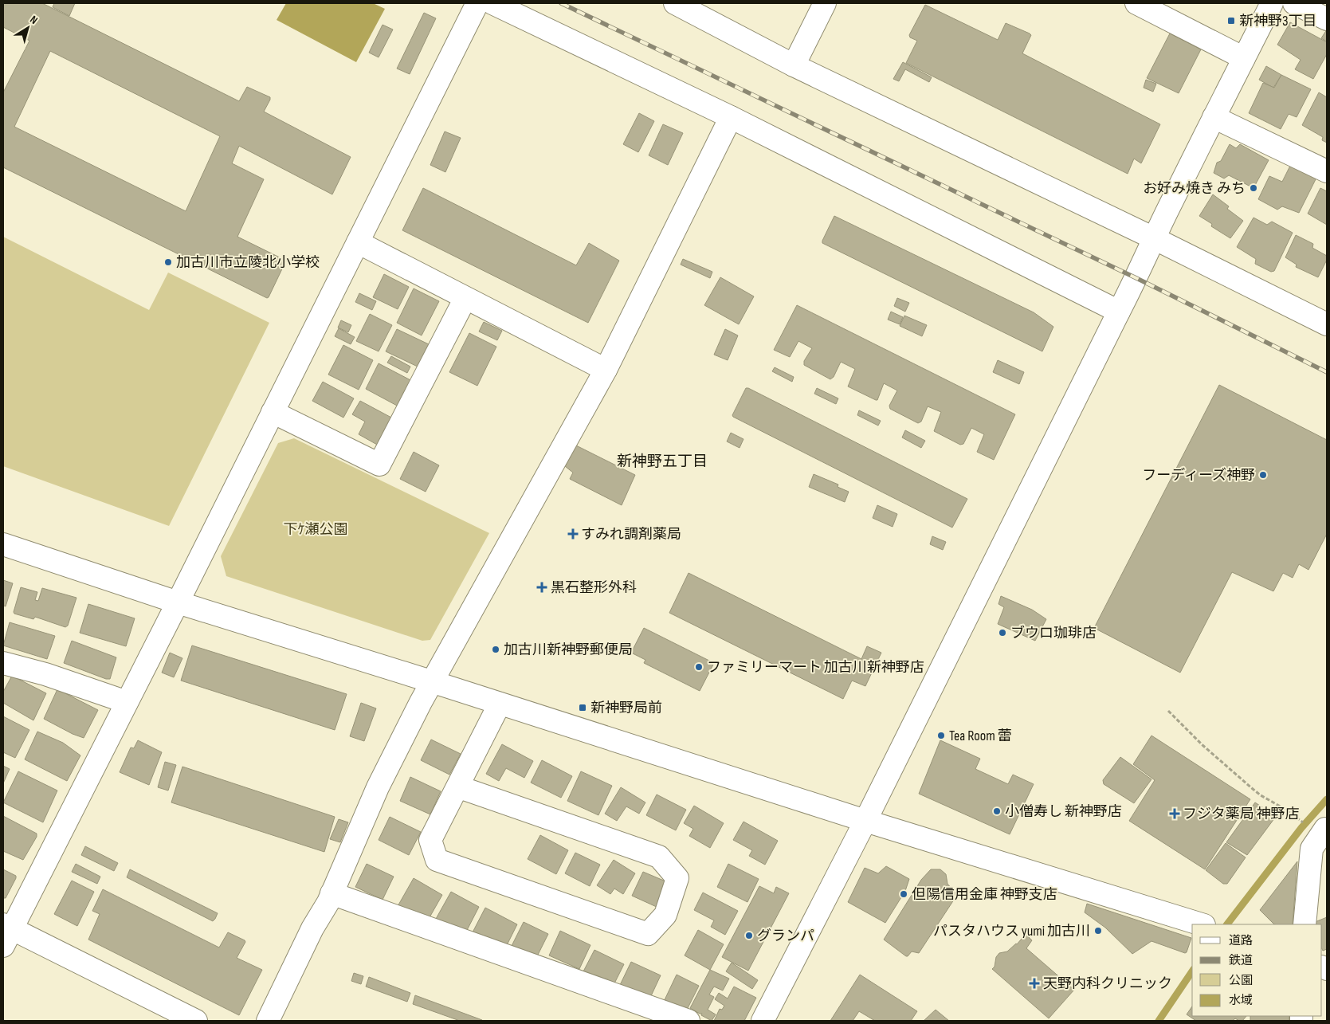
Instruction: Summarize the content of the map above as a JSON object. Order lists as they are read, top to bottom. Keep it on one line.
{"districts":["新神野五丁目"],"parks":["下ｹ瀬公園"],"places":{"transit":["新神野3丁目","新神野局前"],"other":["お好み焼き みち","加古川市立陵北小学校","フーディーズ神野","ブウロ珈琲店","加古川新神野郵便局","ファミリーマート 加古川新神野店","Tea Room 蕾","小僧寿し 新神野店","但陽信用金庫 神野支店","パスタハウス yumi 加古川","グランパ"],"health":["すみれ調剤薬局","黒石整形外科","フジタ薬局 神野店","天野内科クリニック"]},"legend":["道路","鉄道","公園","水域"],"north":"top right"}
